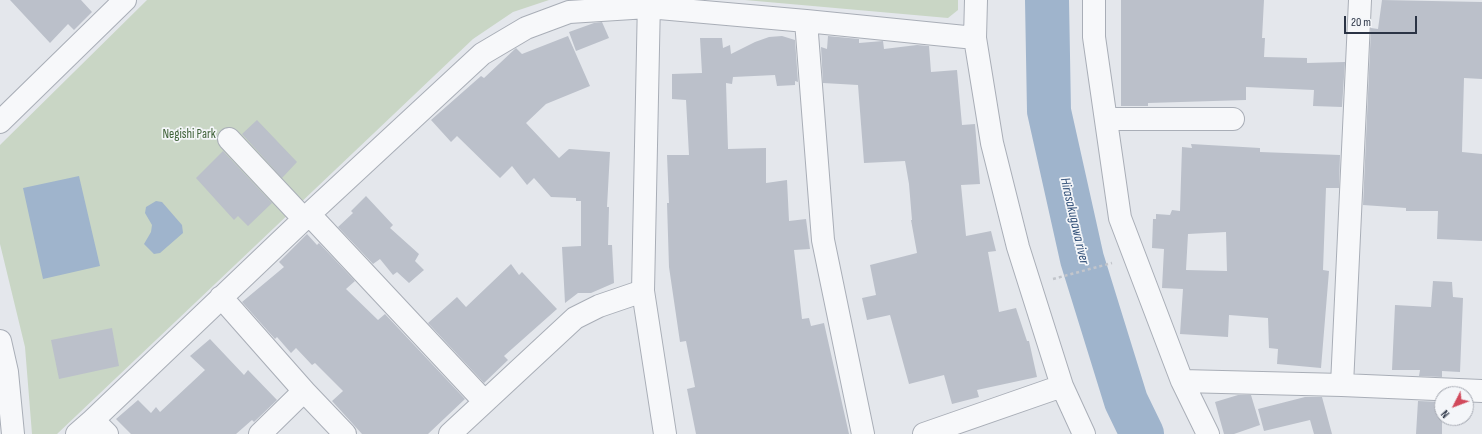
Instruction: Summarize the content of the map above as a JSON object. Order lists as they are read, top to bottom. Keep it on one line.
{"water":["Hirasakugawa river"],"parks":["Negishi Park"],"scale_bar":"20 m","north":"bottom left"}
